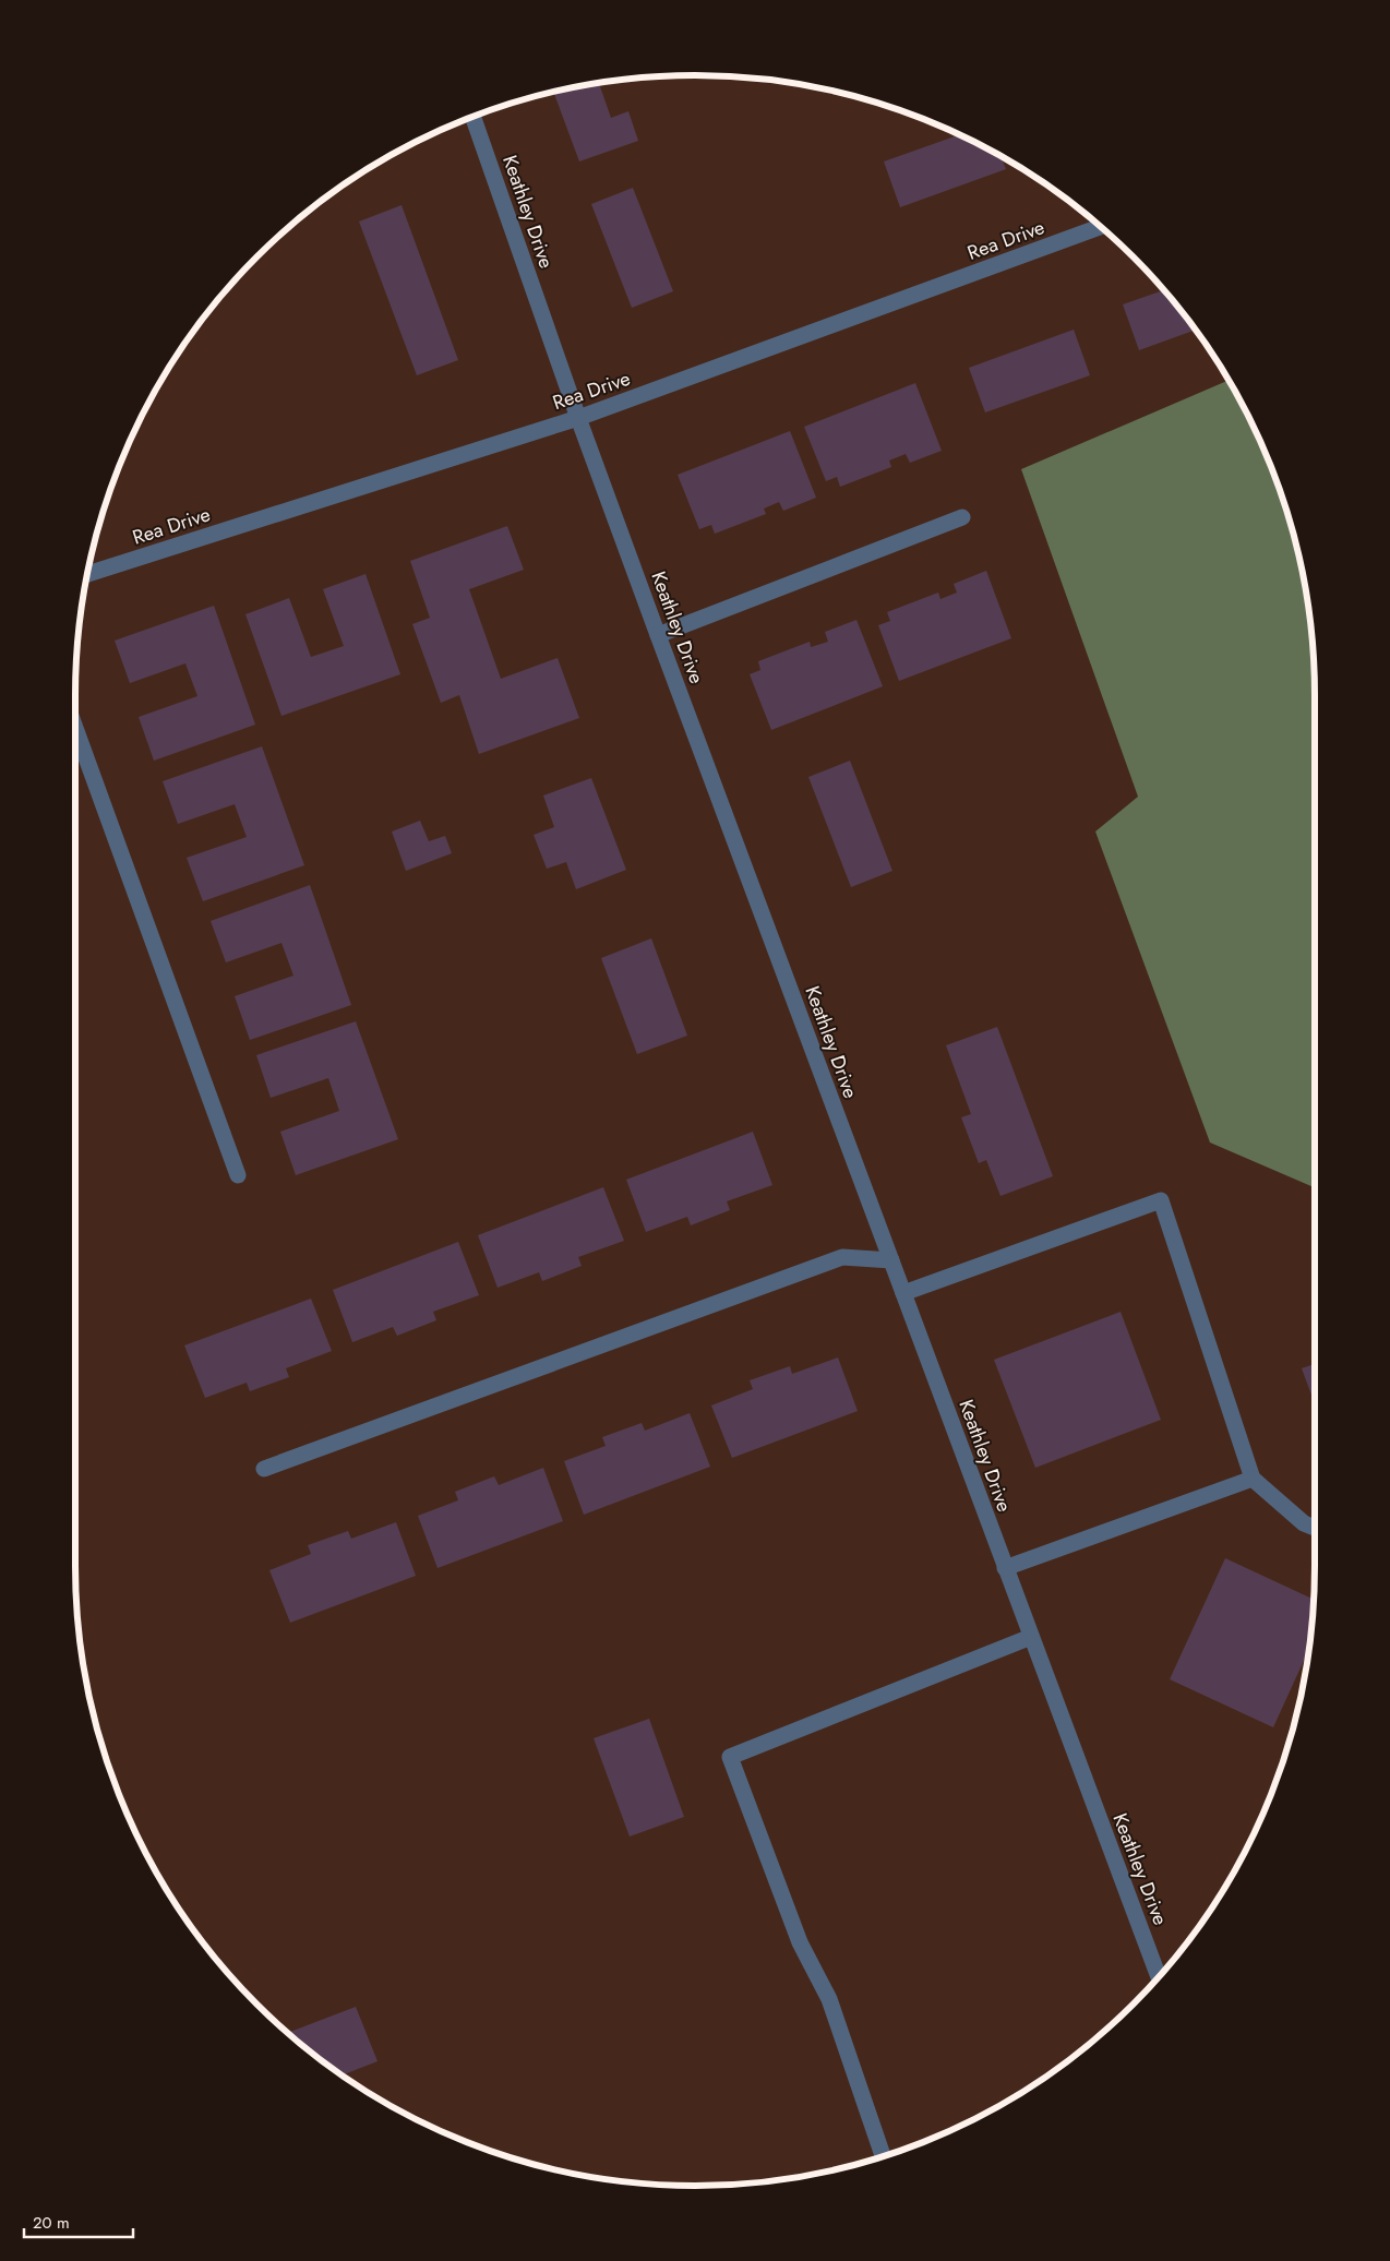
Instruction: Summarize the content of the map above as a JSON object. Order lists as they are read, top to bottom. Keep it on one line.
{"streets":{"street":["Keathley Drive","Rea Drive"]},"crossings":[["Keathley Drive","Rea Drive"]],"scale_bar":"20 m"}
